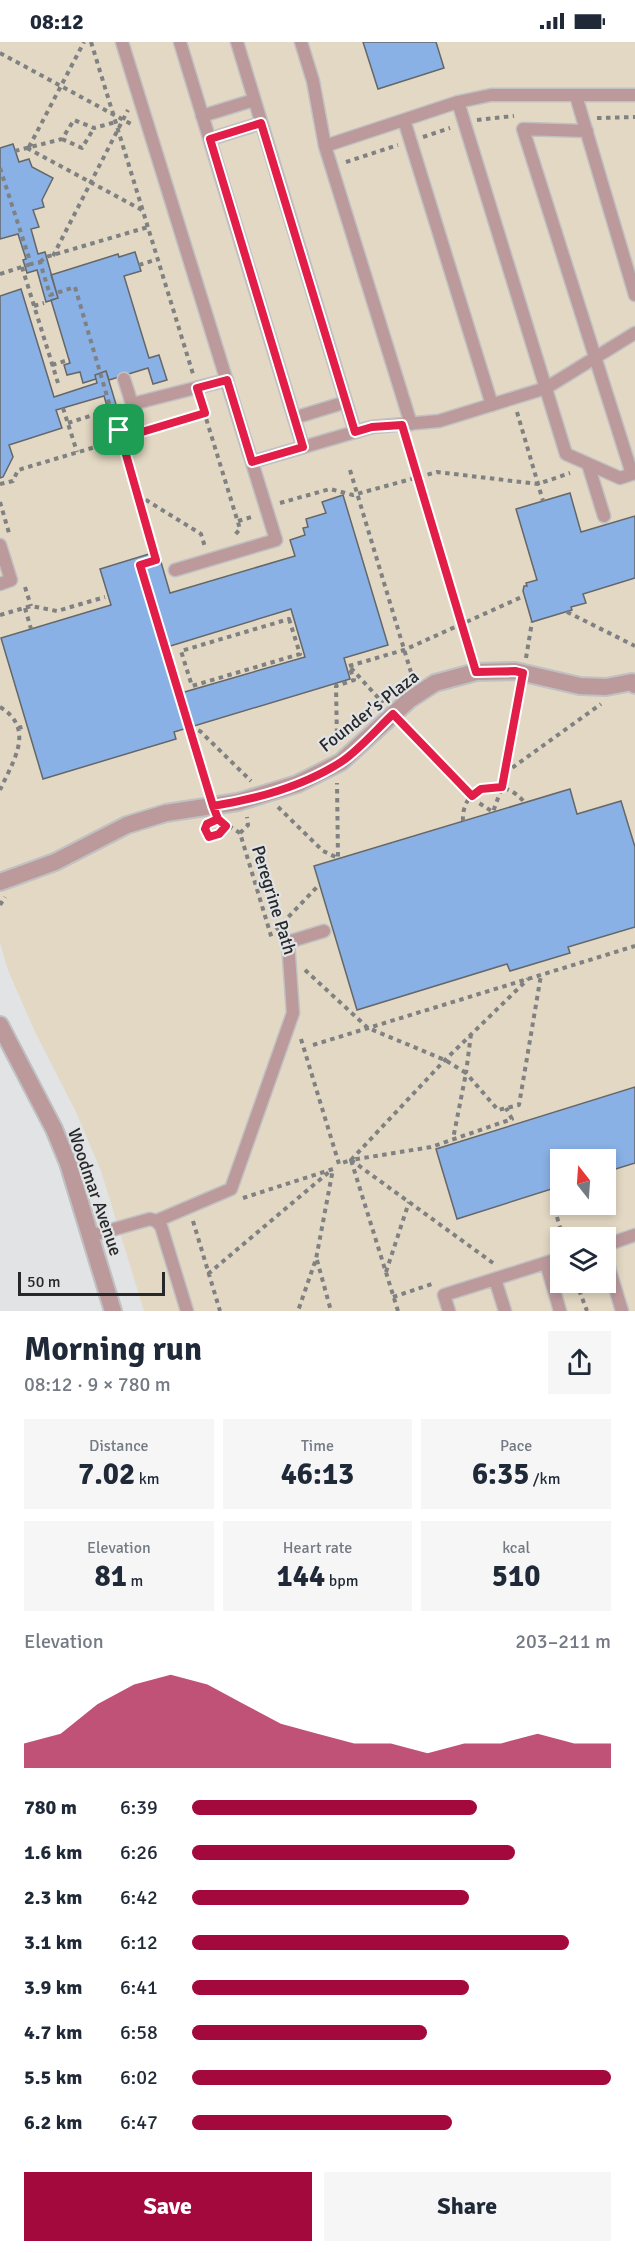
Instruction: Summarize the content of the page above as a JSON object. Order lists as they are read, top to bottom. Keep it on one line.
{"streets":{"street":["Founder's Plaza","Woodmar Avenue"],"path":["Peregrine Path"]},"crossings":[["Founder's Plaza","Peregrine Path"]],"scale_bar":"50 m","north":"top","page":{"status":"08:12","scale":"50 m","heading":["Morning run","08:12 · 9 × 780 m"],"stats":[["Distance","7.02 km"],["Time","46:13"],["Pace","6:35 /km"],["Elevation","81 m"],["Heart rate","144 bpm"],["kcal","510"]],"chart":["Elevation","203–211 m"],"list":[{"name":"780 m","note":"6:39"},{"name":"1.6 km","note":"6:26"},{"name":"2.3 km","note":"6:42"},{"name":"3.1 km","note":"6:12"},{"name":"3.9 km","note":"6:41"},{"name":"4.7 km","note":"6:58"},{"name":"5.5 km","note":"6:02"},{"name":"6.2 km","note":"6:47"}],"buttons":["Save","Share"]}}
